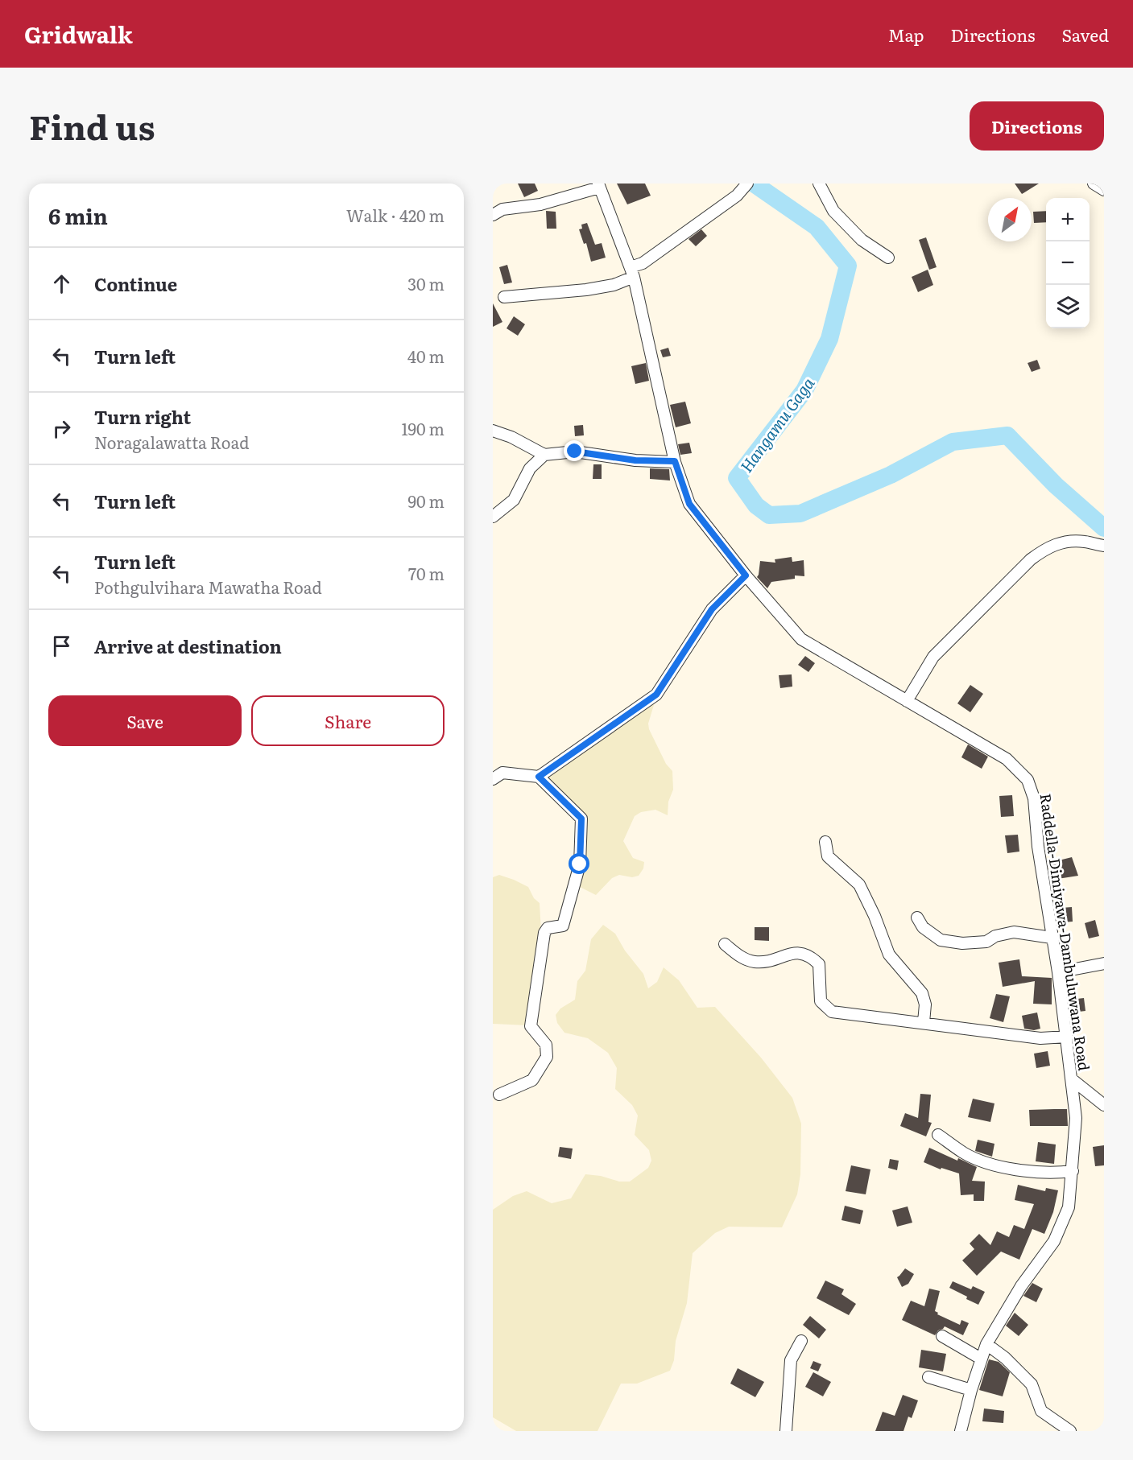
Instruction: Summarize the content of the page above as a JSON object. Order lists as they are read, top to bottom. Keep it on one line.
{"streets":{"street":["Raddella-Dimiyawa-Dambuluwana Road"]},"water":["Hangamu Gaga"],"north":"top right","page":{"header":"Gridwalk","nav":["Map","Directions","Saved"],"title":"Find us","buttons":["Directions",["Save","Share"]],"heading":["6 min","Walk · 420 m"],"map_buttons":["+","−"],"list":[["Continue","30 m"],["Turn left","40 m"],["Turn right","Noragalawatta Road","190 m"],["Turn left","90 m"],["Turn left","Pothgulvihara Mawatha Road","70 m"],"Arrive at destination"]}}
